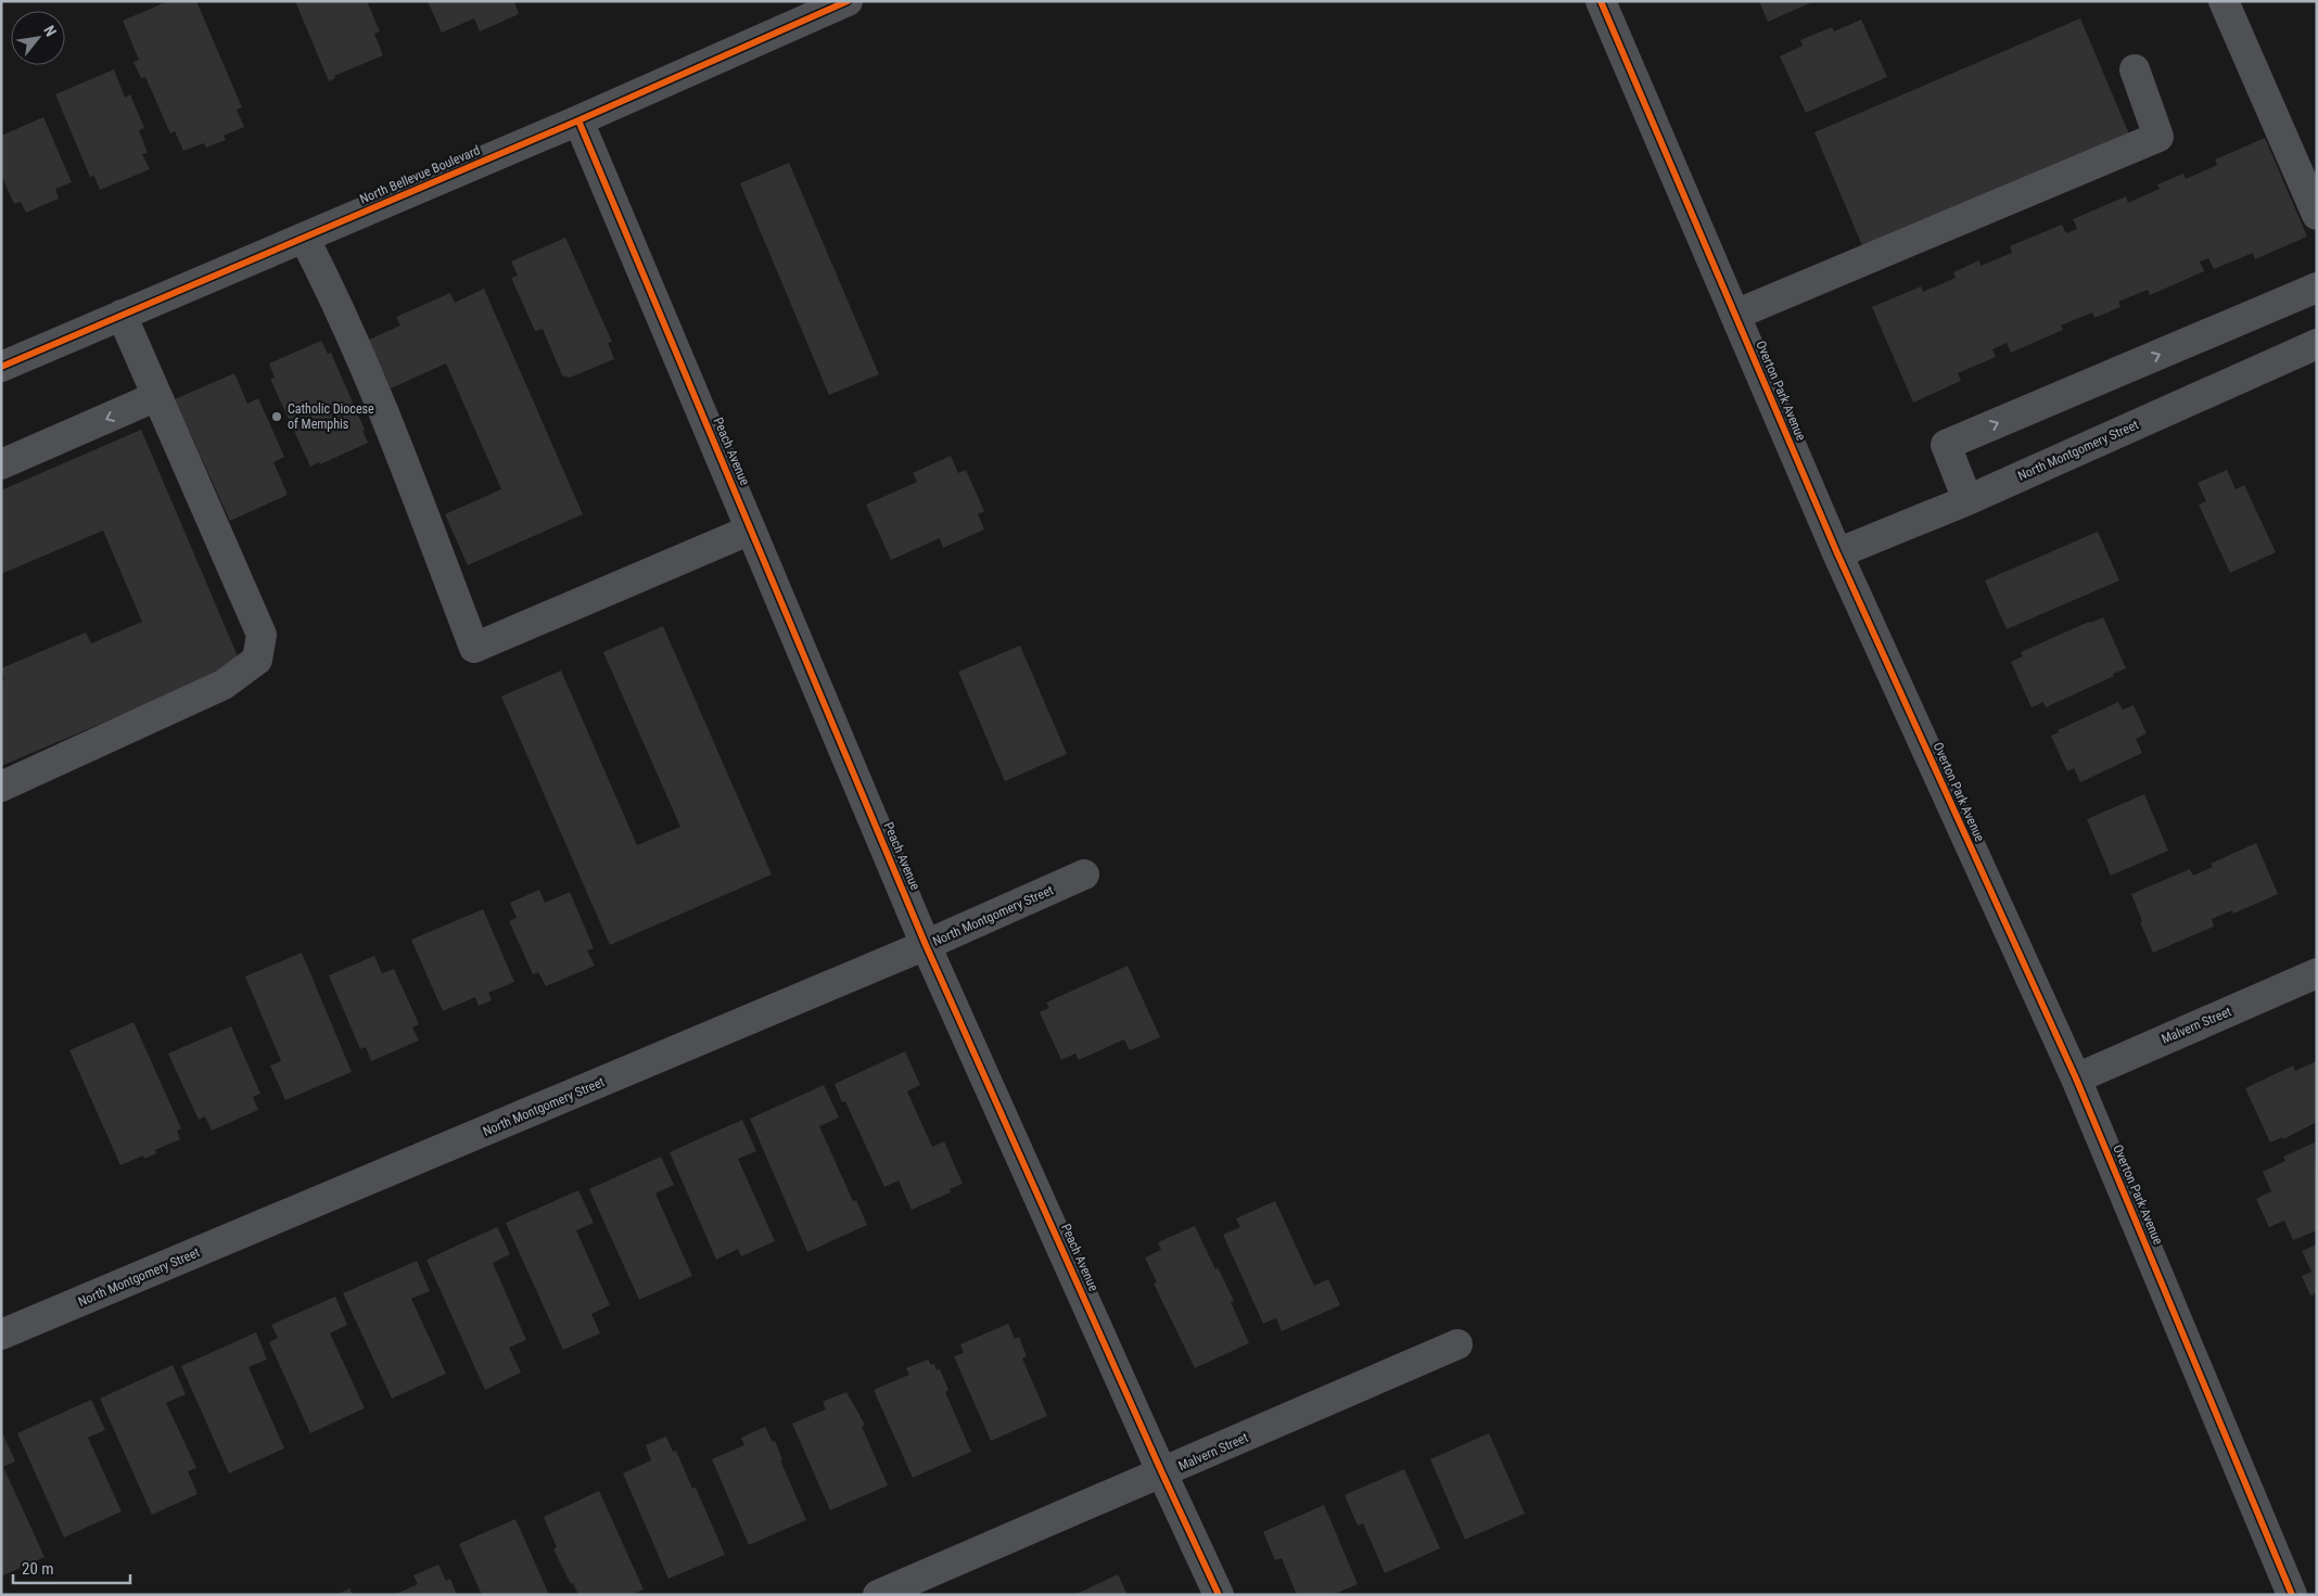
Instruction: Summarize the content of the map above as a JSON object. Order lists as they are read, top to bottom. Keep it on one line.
{"streets":{"street":["North Bellevue Boulevard","Overton Park Avenue","North Montgomery Street","Peach Avenue","Malvern Street"]},"crossings":[["North Bellevue Boulevard","Peach Avenue"],["Overton Park Avenue","North Montgomery Street"],["Overton Park Avenue","Malvern Street"],["North Montgomery Street","Peach Avenue"],["Peach Avenue","Malvern Street"]],"places":["Catholic Diocese of Memphis"],"scale_bar":"20 m","north":"top right"}
